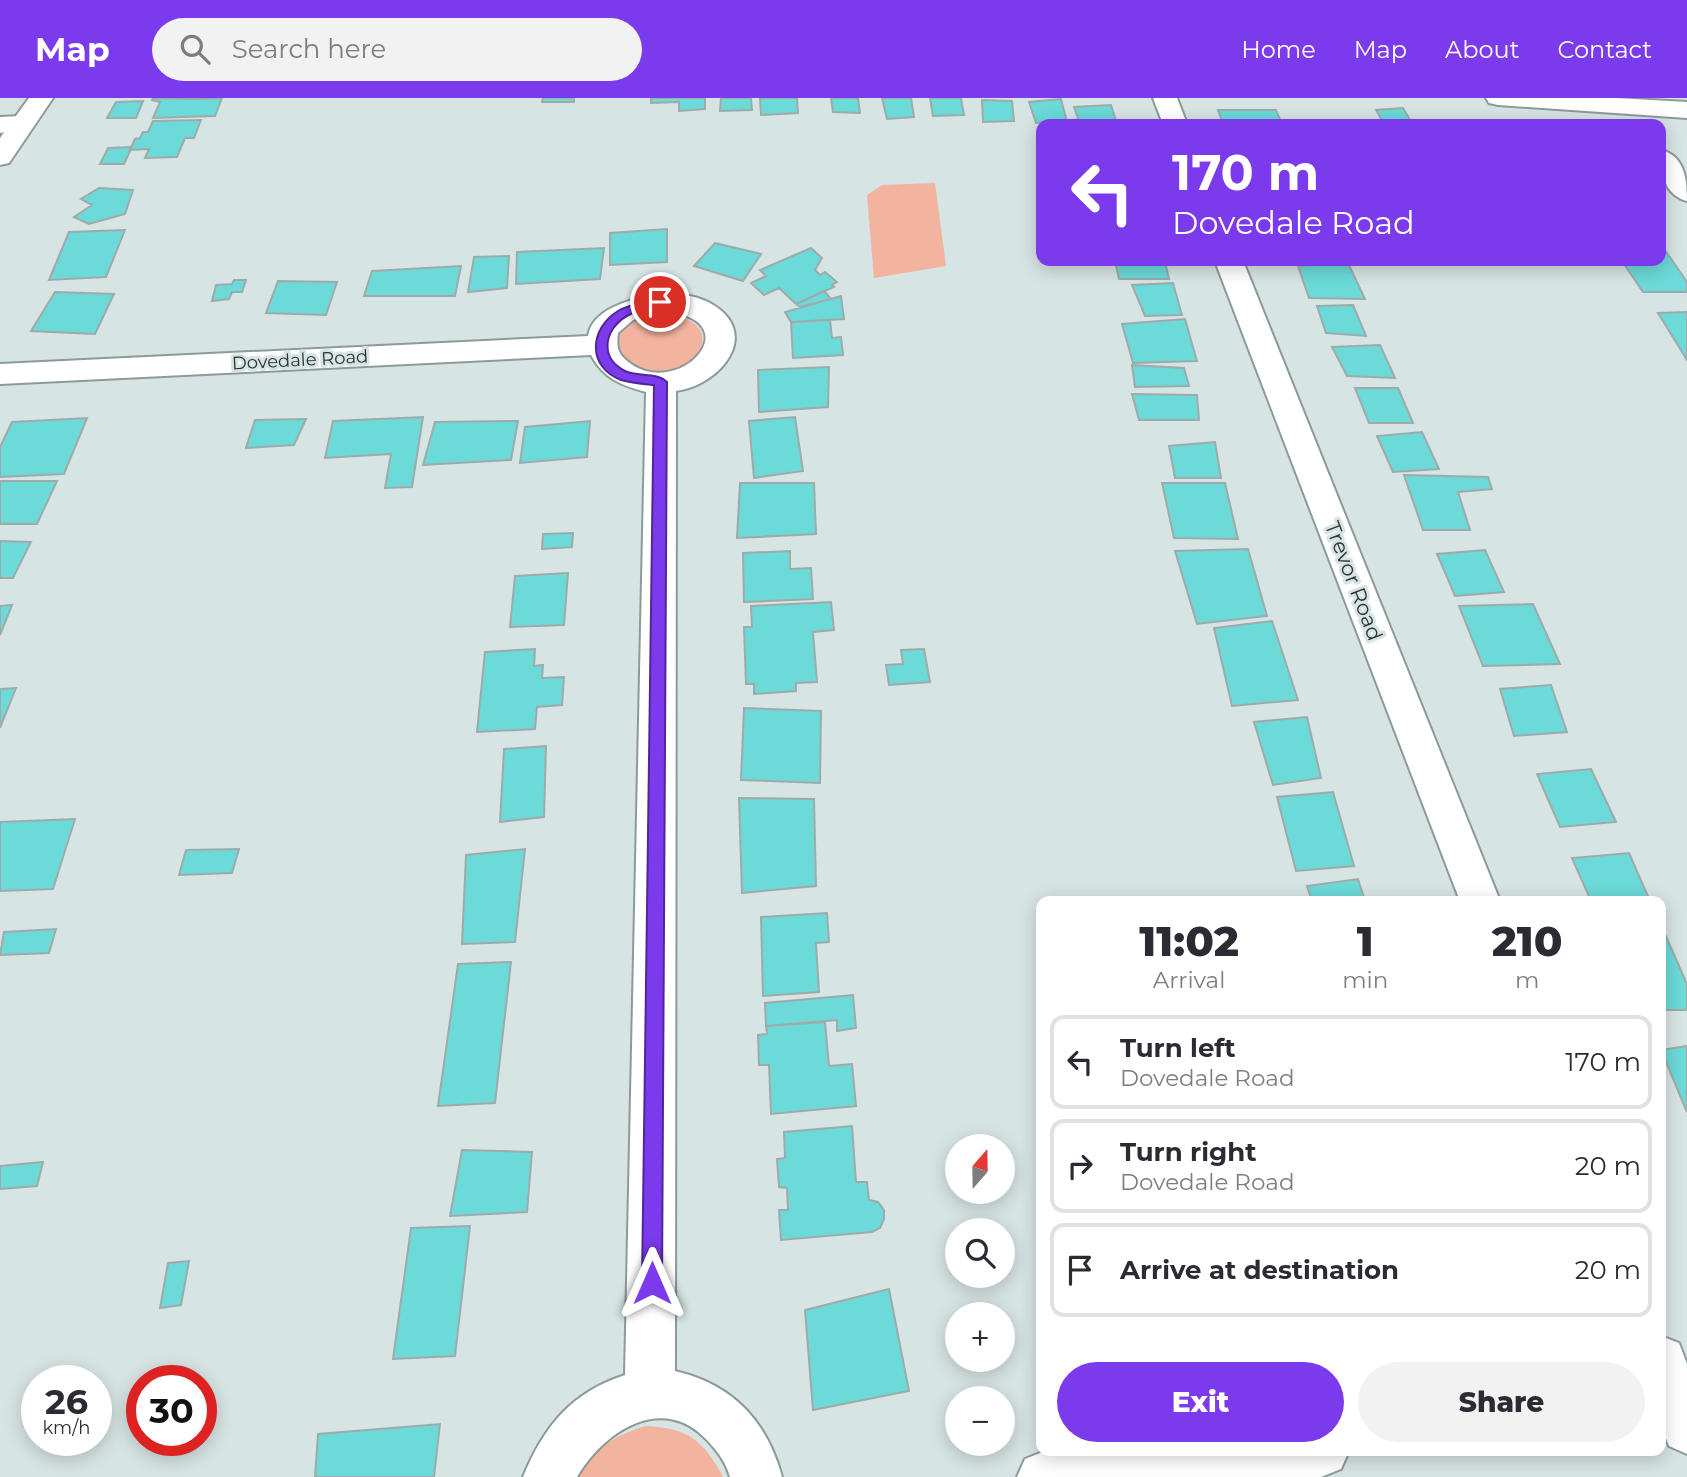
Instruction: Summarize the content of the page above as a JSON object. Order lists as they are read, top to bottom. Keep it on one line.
{"streets":{"street":["Dovedale Road","Trevor Road"]},"north":"top","page":{"header":"Map","search":"Search here","nav":["Home","Map","About","Contact"],"turn":["170 m","Dovedale Road"],"eta":["11:02","Arrival","1","min","210","m"],"list":[{"name":"Turn left","note":"Dovedale Road","value":"170 m"},{"name":"Turn right","note":"Dovedale Road","value":"20 m"},{"name":"Arrive at destination","value":"20 m"}],"map_buttons":["+","−"],"buttons":["Exit","Share"],"speed":"26 km/h","limit":"30"}}
